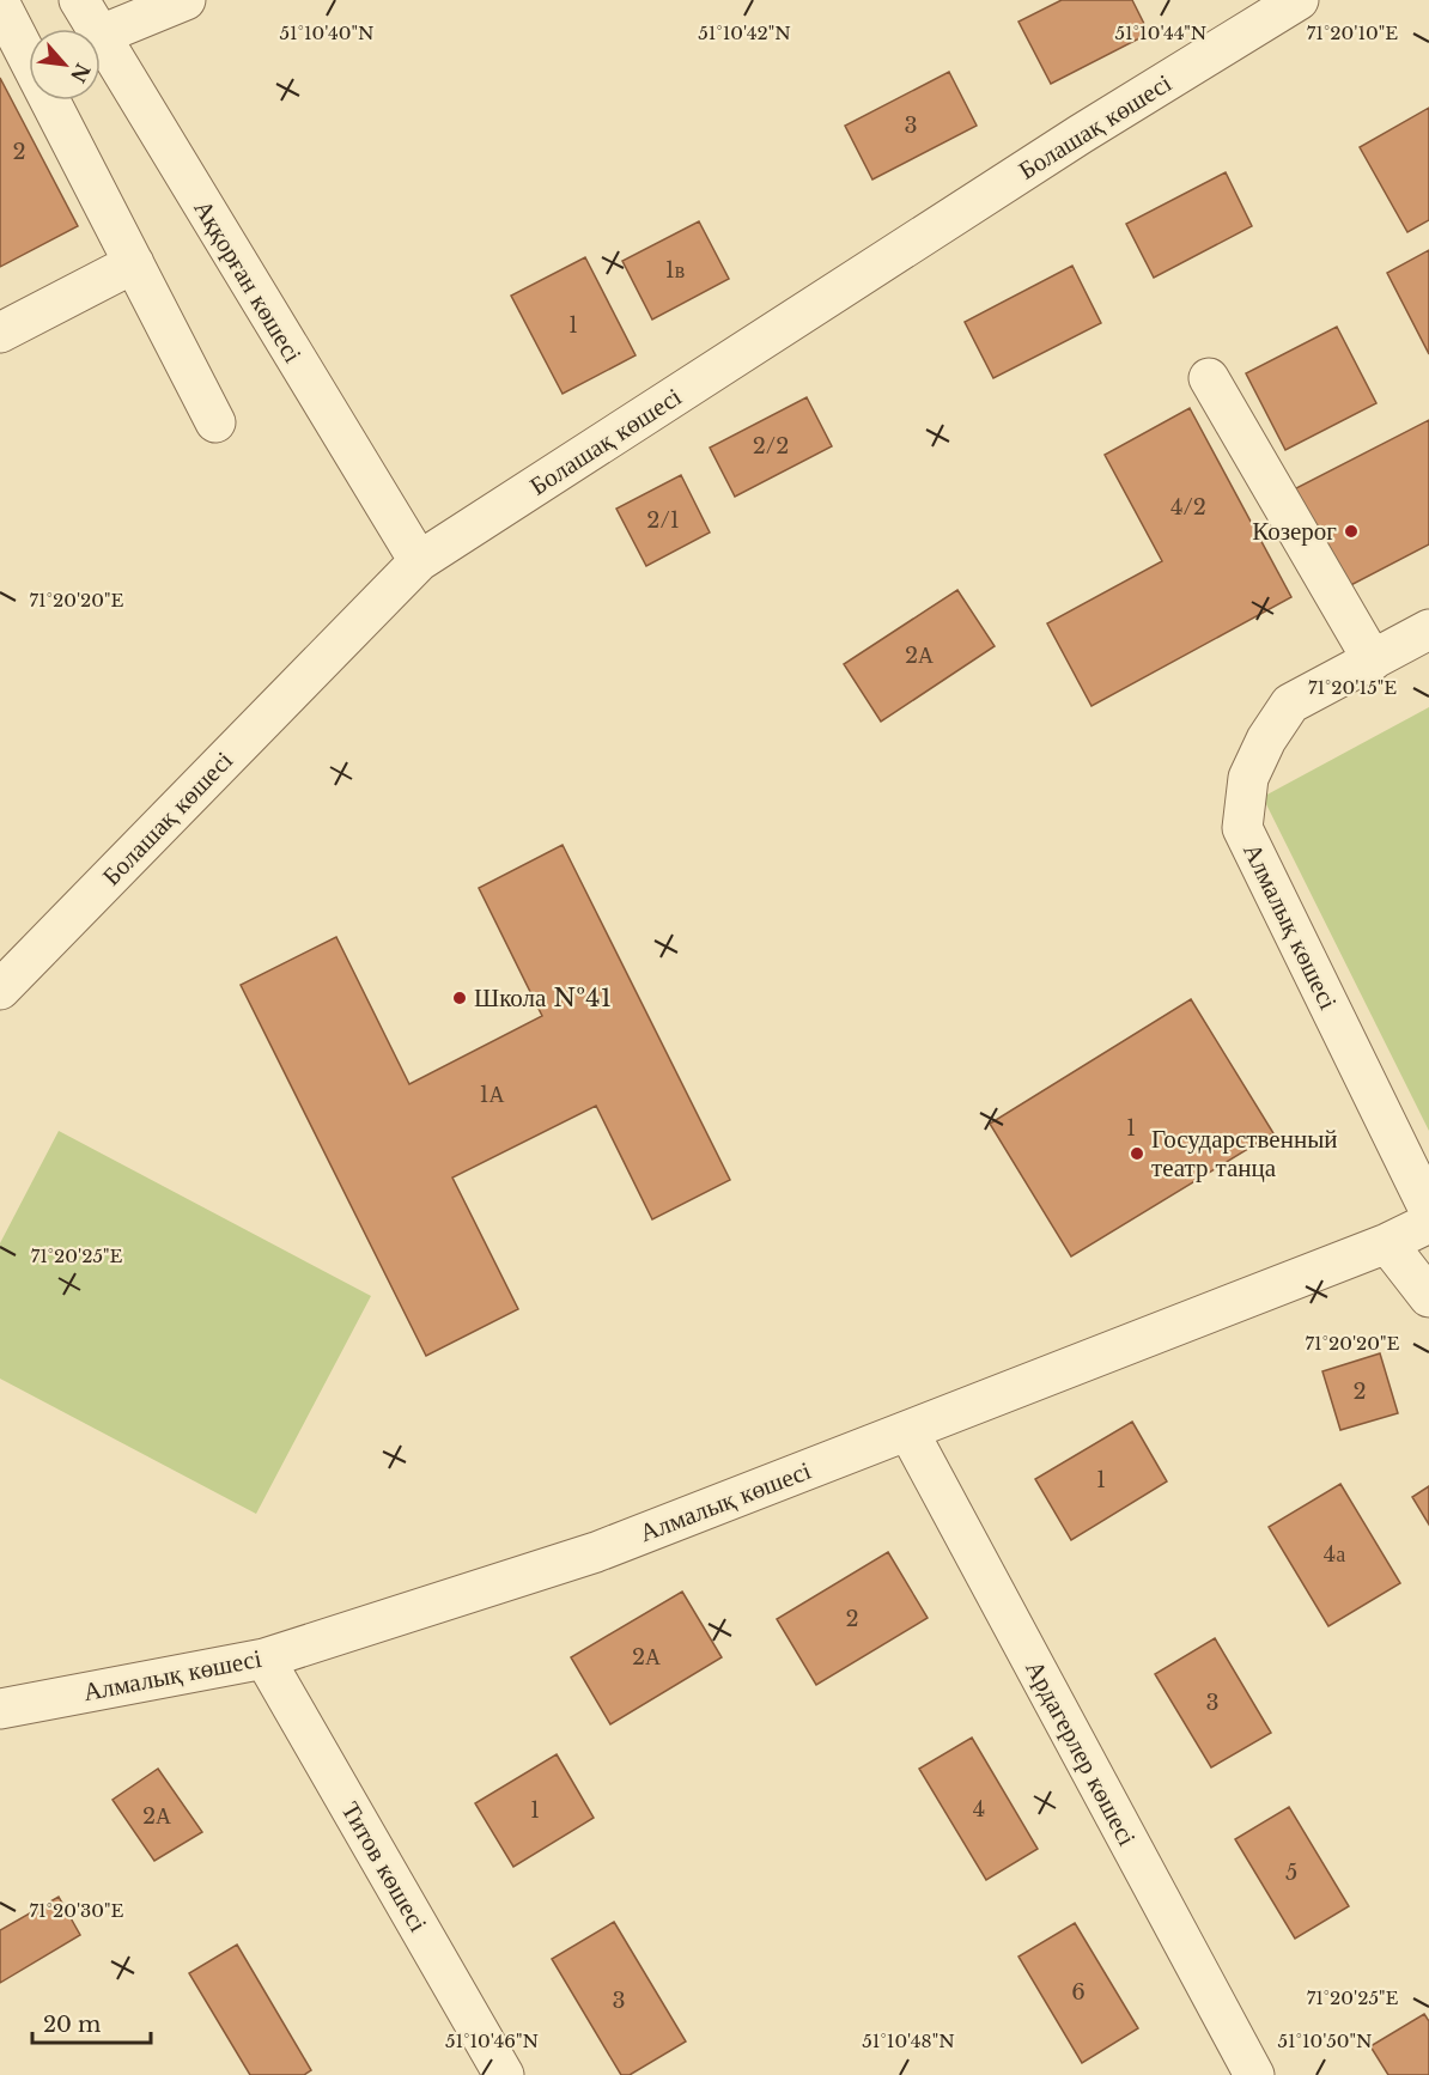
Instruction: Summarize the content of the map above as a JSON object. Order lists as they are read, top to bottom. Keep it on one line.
{"streets":{"street":["Болашақ көшесі","Аққорған көшесі","Алмалық көшесі","Ардагерлер көшесі","Титов көшесі"]},"crossings":[["Болашақ көшесі","Аққорған көшесі"],["Алмалық көшесі","Ардагерлер көшесі"],["Алмалық көшесі","Титов көшесі"]],"places":["Козерог","Школа №41","Государственный театр танца"],"house_numbers":["3","2","1в","1","2/2","4/2","2/1","2А","1А","1","2","1","4а","2","2А","3","4","1","2А","5","6","3"],"scale_bar":"20 m","north":"bottom right","coordinates":["71°20'10\"E","51°10'40\"N","51°10'42\"N","51°10'44\"N","71°20'20\"E","71°20'15\"E","71°20'25\"E","71°20'30\"E","51°10'46\"N","51°10'48\"N","51°10'50\"N"]}
